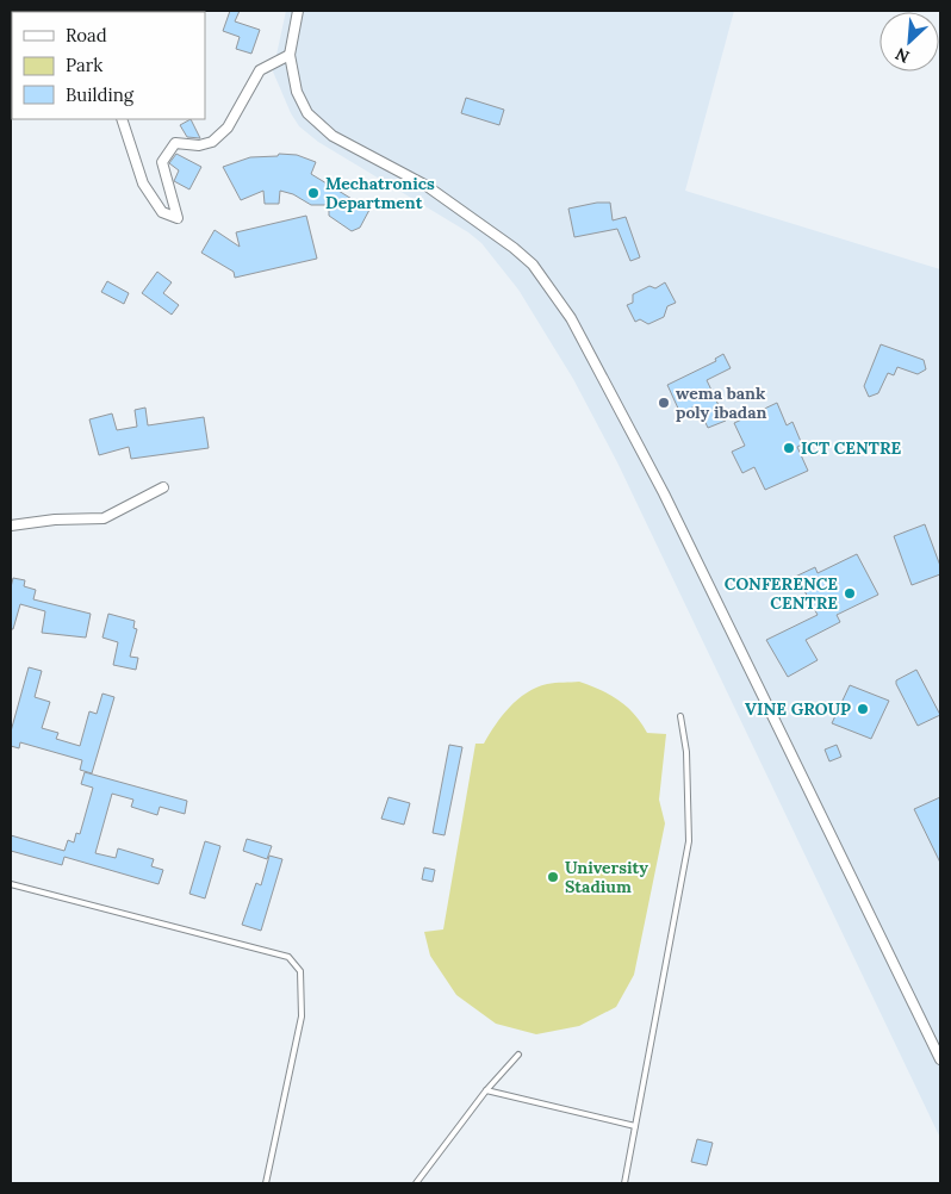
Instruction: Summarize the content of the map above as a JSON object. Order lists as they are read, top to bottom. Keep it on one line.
{"places":["Mechatronics Department","wema bank poly ibadan","ICT CENTRE","CONFERENCE CENTRE","VINE GROUP","University Stadium"],"legend":["Road","Park","Building"],"north":"bottom left"}
